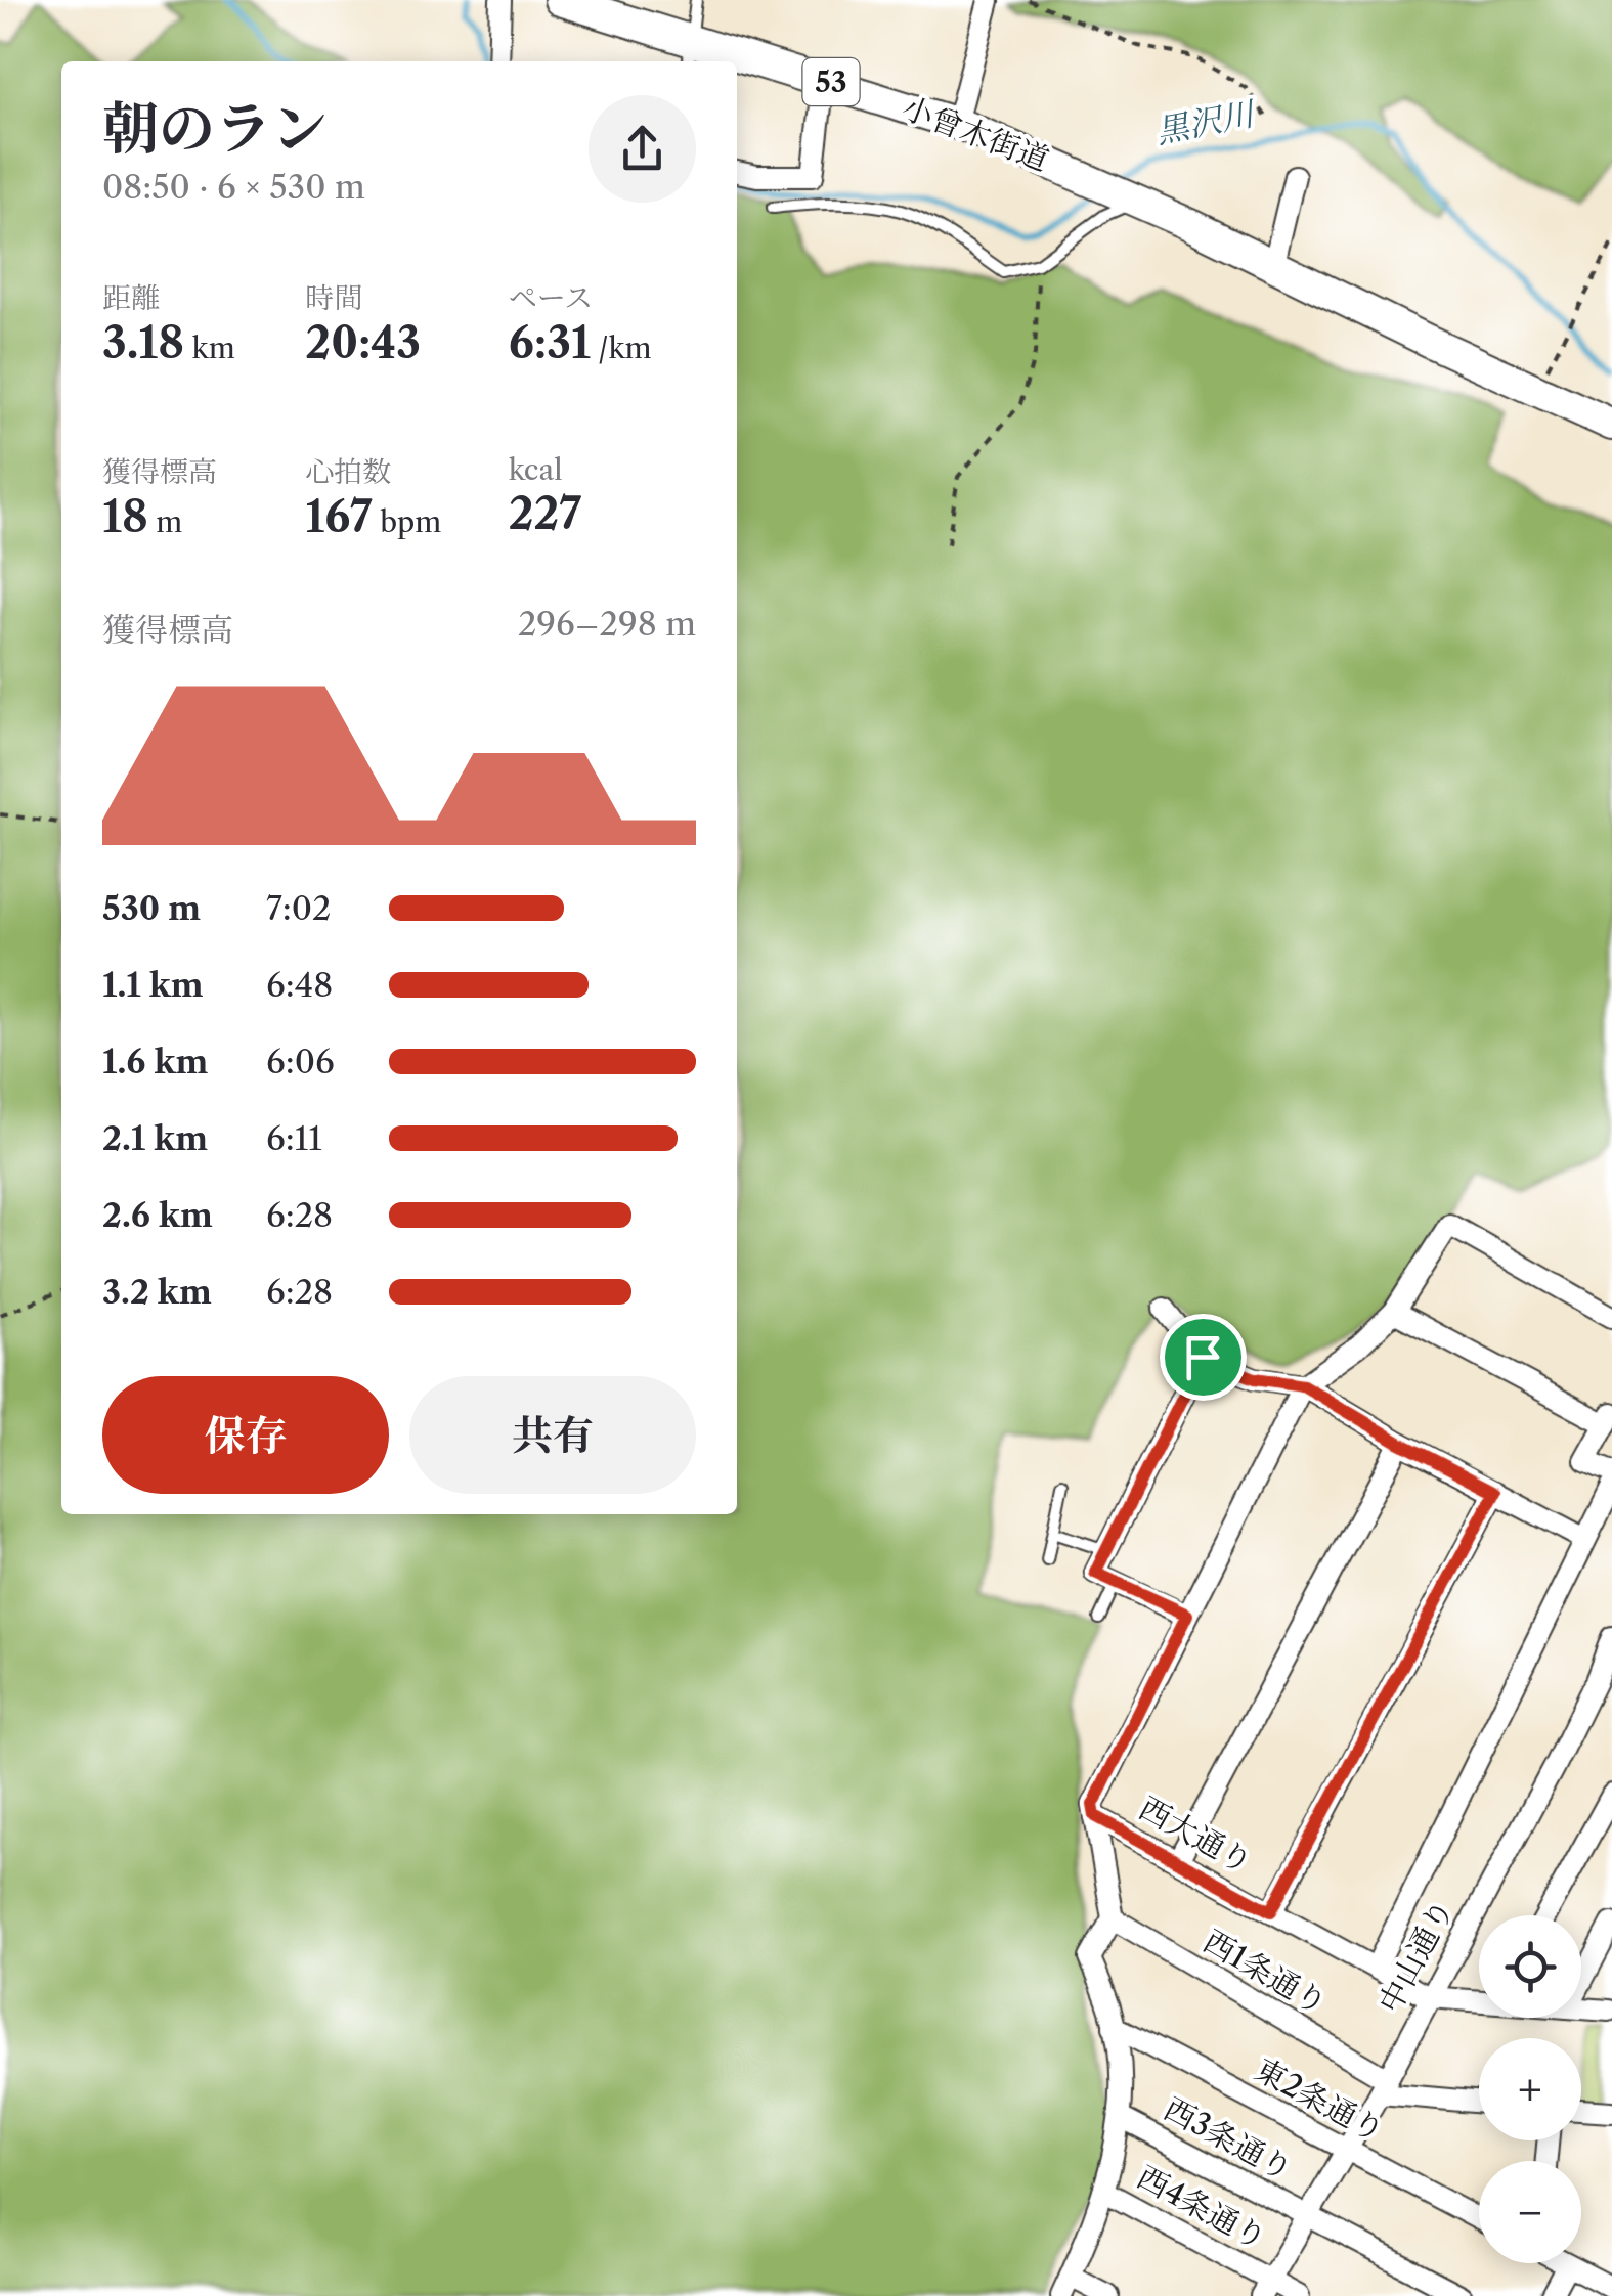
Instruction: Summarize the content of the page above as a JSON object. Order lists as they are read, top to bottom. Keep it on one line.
{"streets":{"main road":["53","小曾木街道"],"street":["西大通り","中山通り","西1条通り","東2条通り","西3条通り","西4条通り"]},"crossings":[["西大通り","中山通り"],["中山通り","西1条通り"],["中山通り","東2条通り"],["中山通り","西3条通り"],["中山通り","西4条通り"]],"water":["黒沢川"],"page":{"heading":["朝のラン","08:50 · 6 × 530 m"],"stats":[["距離","3.18 km"],["時間","20:43"],["ペース","6:31 /km"],["獲得標高","18 m"],["心拍数","167 bpm"],["kcal","227"]],"chart":["獲得標高","296–298 m"],"list":[{"name":"530 m","note":"7:02"},{"name":"1.1 km","note":"6:48"},{"name":"1.6 km","note":"6:06"},{"name":"2.1 km","note":"6:11"},{"name":"2.6 km","note":"6:28"},{"name":"3.2 km","note":"6:28"}],"buttons":["保存","共有"],"map_buttons":["+","−"]}}
